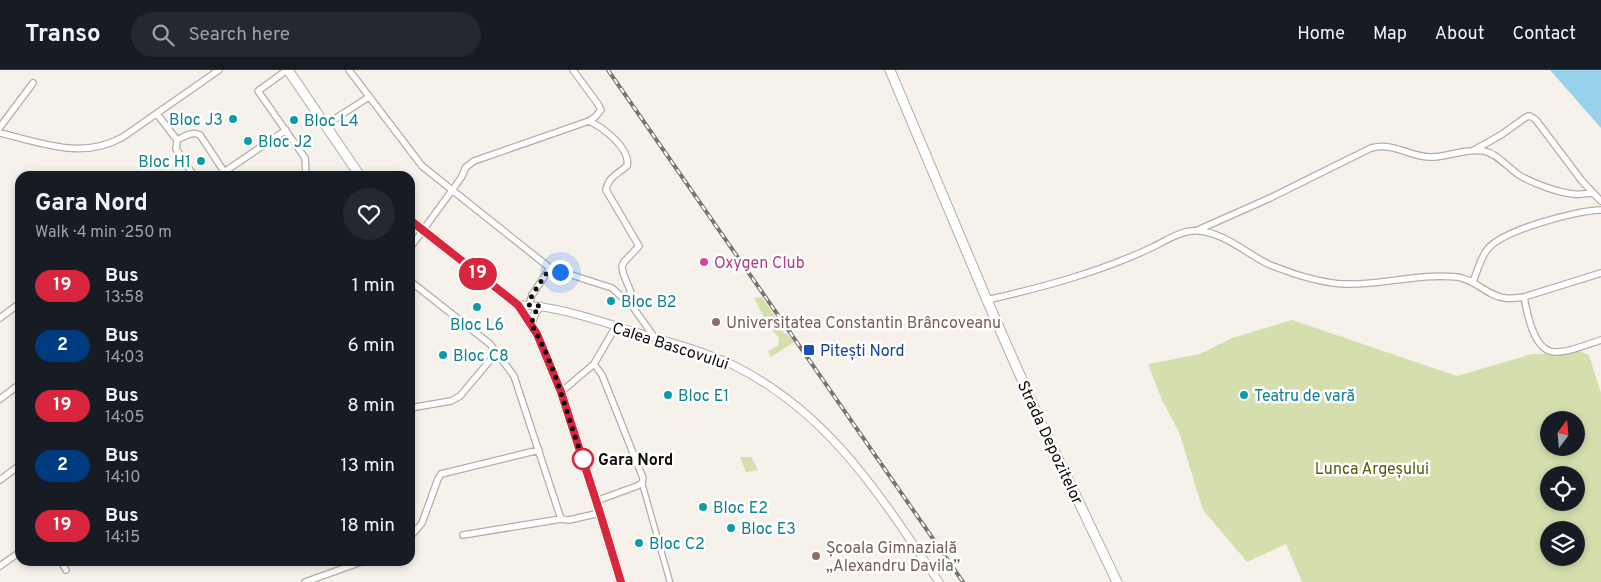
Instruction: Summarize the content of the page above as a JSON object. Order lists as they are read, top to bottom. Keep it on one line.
{"streets":{"main road":["Strada Depozitelor"],"street":["Calea Bascovului"]},"parks":["Lunca Argeșului"],"places":{"other":["Bloc J3","Bloc L4","Bloc J2","Bloc H1","Oxygen Club","Bloc B2","Bloc L6","Universitatea Constantin Brâncoveanu","Bloc C8","Bloc E1","Teatru de vară","Gara Nord","Bloc E2","Bloc E3","Bloc C2","Școala Gimnazială „Alexandru Davila”"],"transit":["Pitești Nord"]},"lines":["bus line 19"],"north":"top","page":{"header":"Transo","search":"Search here","nav":["Home","Map","About","Contact"],"on_map":"19","heading":["Gara Nord","Walk · 4 min · 250 m"],"list":[{"mark":"19","name":"Bus","note":"13:58","value":"1 min"},{"mark":"2","name":"Bus","note":"14:03","value":"6 min"},{"mark":"19","name":"Bus","note":"14:05","value":"8 min"},{"mark":"2","name":"Bus","note":"14:10","value":"13 min"},{"mark":"19","name":"Bus","note":"14:15","value":"18 min"}]}}
